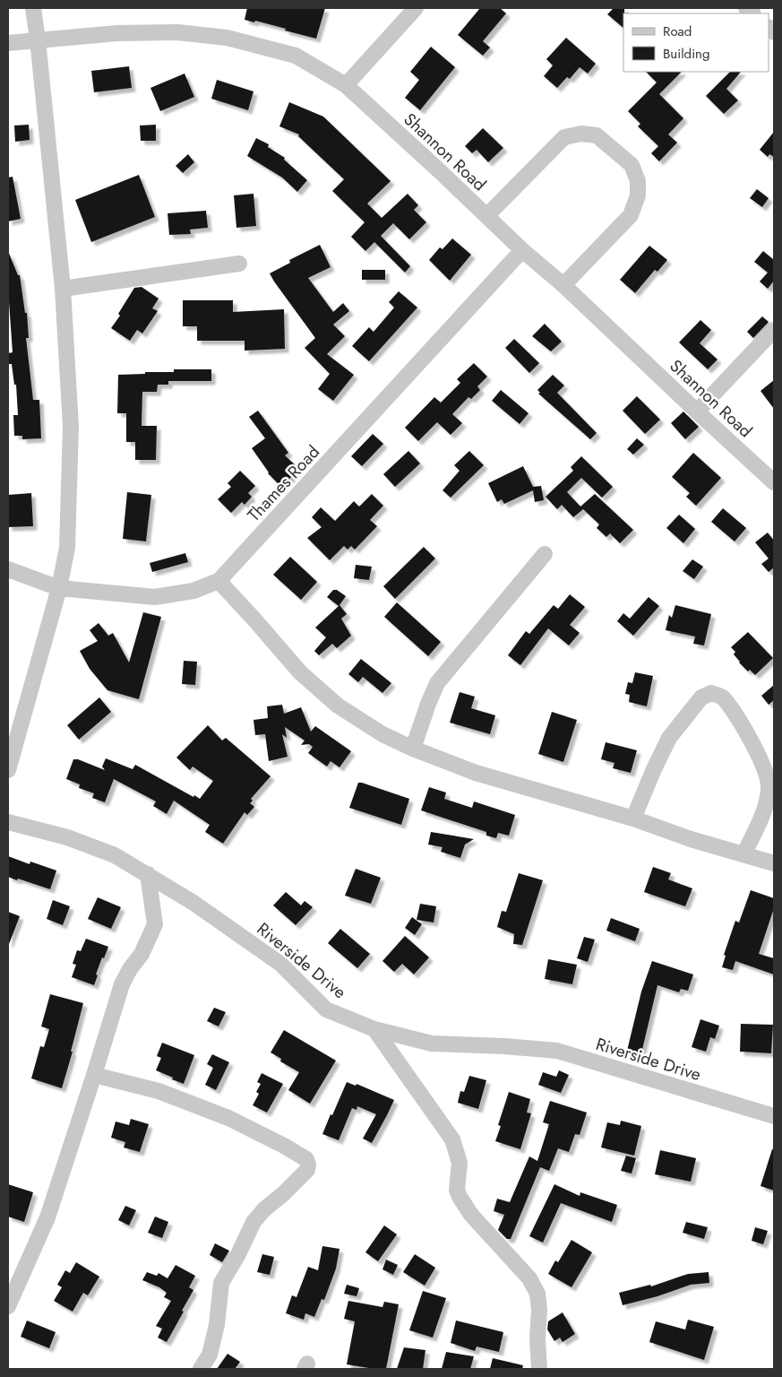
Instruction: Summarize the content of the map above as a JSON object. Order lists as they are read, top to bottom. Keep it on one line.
{"streets":{"street":["Shannon Road","Thames Road","Riverside Drive"]},"crossings":[["Shannon Road","Thames Road"]],"legend":["Road","Building"]}
